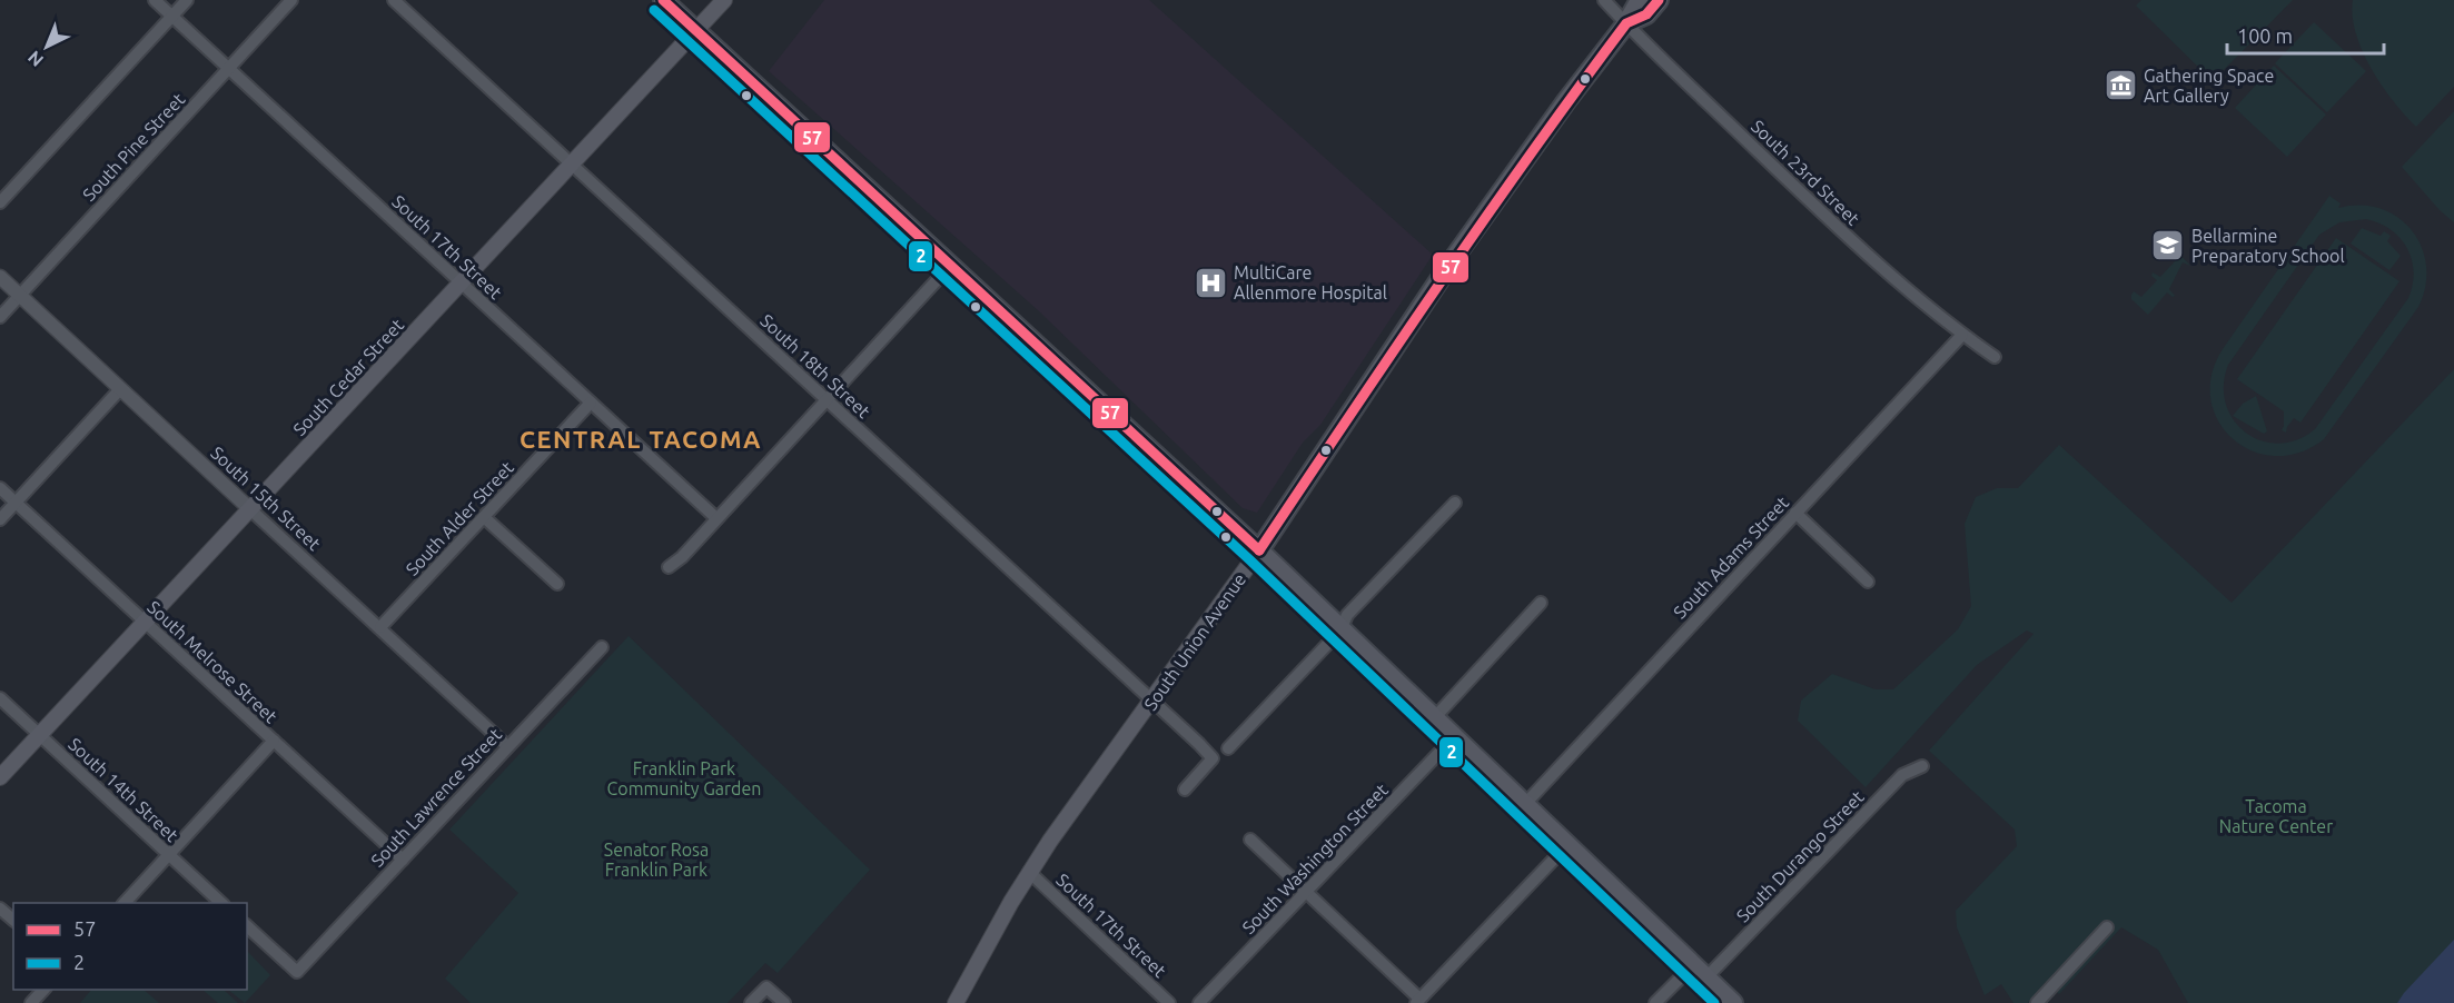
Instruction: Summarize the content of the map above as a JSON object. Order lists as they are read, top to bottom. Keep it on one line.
{"streets":{"main road":["South Cedar Street","South Union Avenue"],"street":["South Pine Street","South 23rd Street","South 17th Street","South 18th Street","South 15th Street","South Alder Street","South Adams Street","South Melrose Street","South 14th Street","South Lawrence Street","South Durango Street","South Washington Street"]},"crossings":[["South Pine Street","South 17th Street"],["South Pine Street","South 15th Street"],["South 23rd Street","South Adams Street"],["South 23rd Street","South Union Avenue"],["South 17th Street","South Cedar Street"],["South 17th Street","South Alder Street"],["South 17th Street","South Union Avenue"],["South 18th Street","South Cedar Street"],["South 18th Street","South Union Avenue"],["South Cedar Street","South 15th Street"],["South Cedar Street","South Melrose Street"],["South Cedar Street","South 14th Street"],["South 15th Street","South Alder Street"],["South 15th Street","South Lawrence Street"],["South Melrose Street","South Lawrence Street"]],"districts":["CENTRAL TACOMA"],"parks":["Franklin Park Community Garden","Tacoma Nature Center","Senator Rosa Franklin Park"],"places":{"museum":["Gathering Space Art Gallery"],"school or university":["Bellarmine Preparatory School"],"hospital":["MultiCare Allenmore Hospital"]},"lines":["transit line 57","transit line 2"],"legend":["57","2"],"scale_bar":"100 m","north":"bottom left"}
